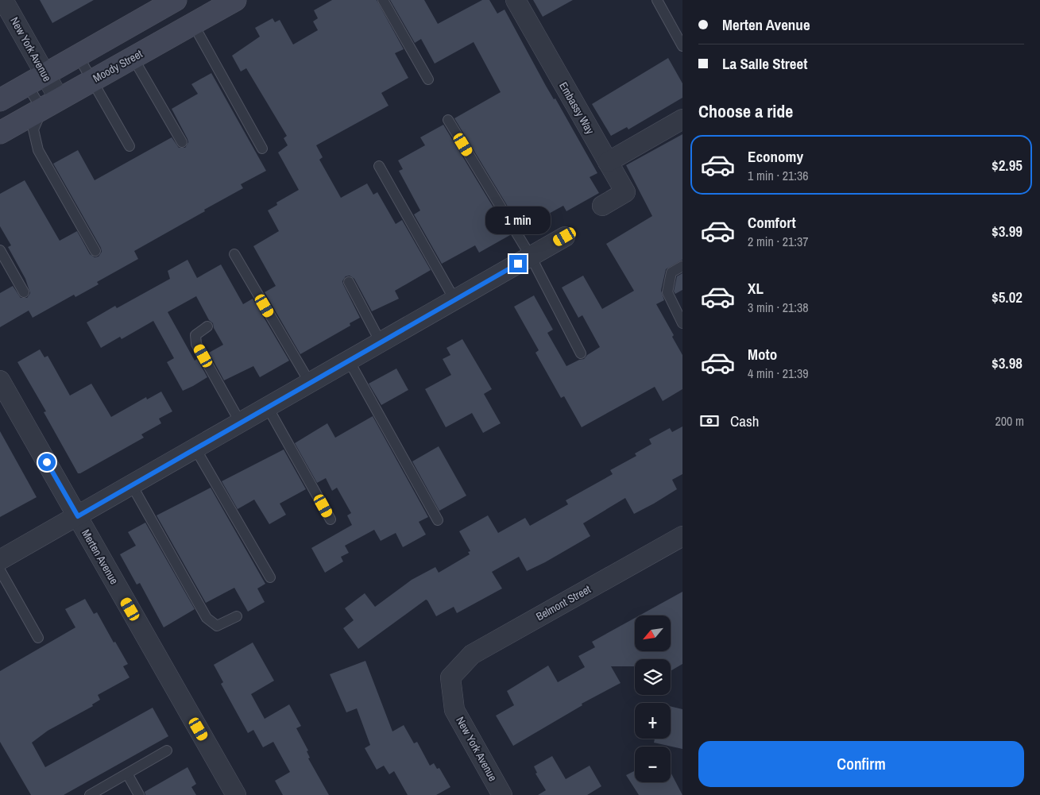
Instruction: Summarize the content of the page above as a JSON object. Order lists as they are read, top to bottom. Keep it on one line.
{"streets":{"main road":["Moody Street"],"street":["New York Avenue","Embassy Way","Merten Avenue","Belmont Street"]},"crossings":[["New York Avenue","Moody Street"],["New York Avenue","Belmont Street"]],"north":"bottom left","page":{"banner":["Merten Avenue","La Salle Street"],"heading":"Choose a ride","list":[{"name":"Economy","note":"1 min · 21:36","value":"$2.95"},{"name":"Comfort","note":"2 min · 21:37","value":"$3.99"},{"name":"XL","note":"3 min · 21:38","value":"$5.02"},{"name":"Moto","note":"4 min · 21:39","value":"$3.98"}],"bubble":"1 min","pay":["Cash","200 m"],"map_buttons":["+","−"],"buttons":"Confirm"}}
